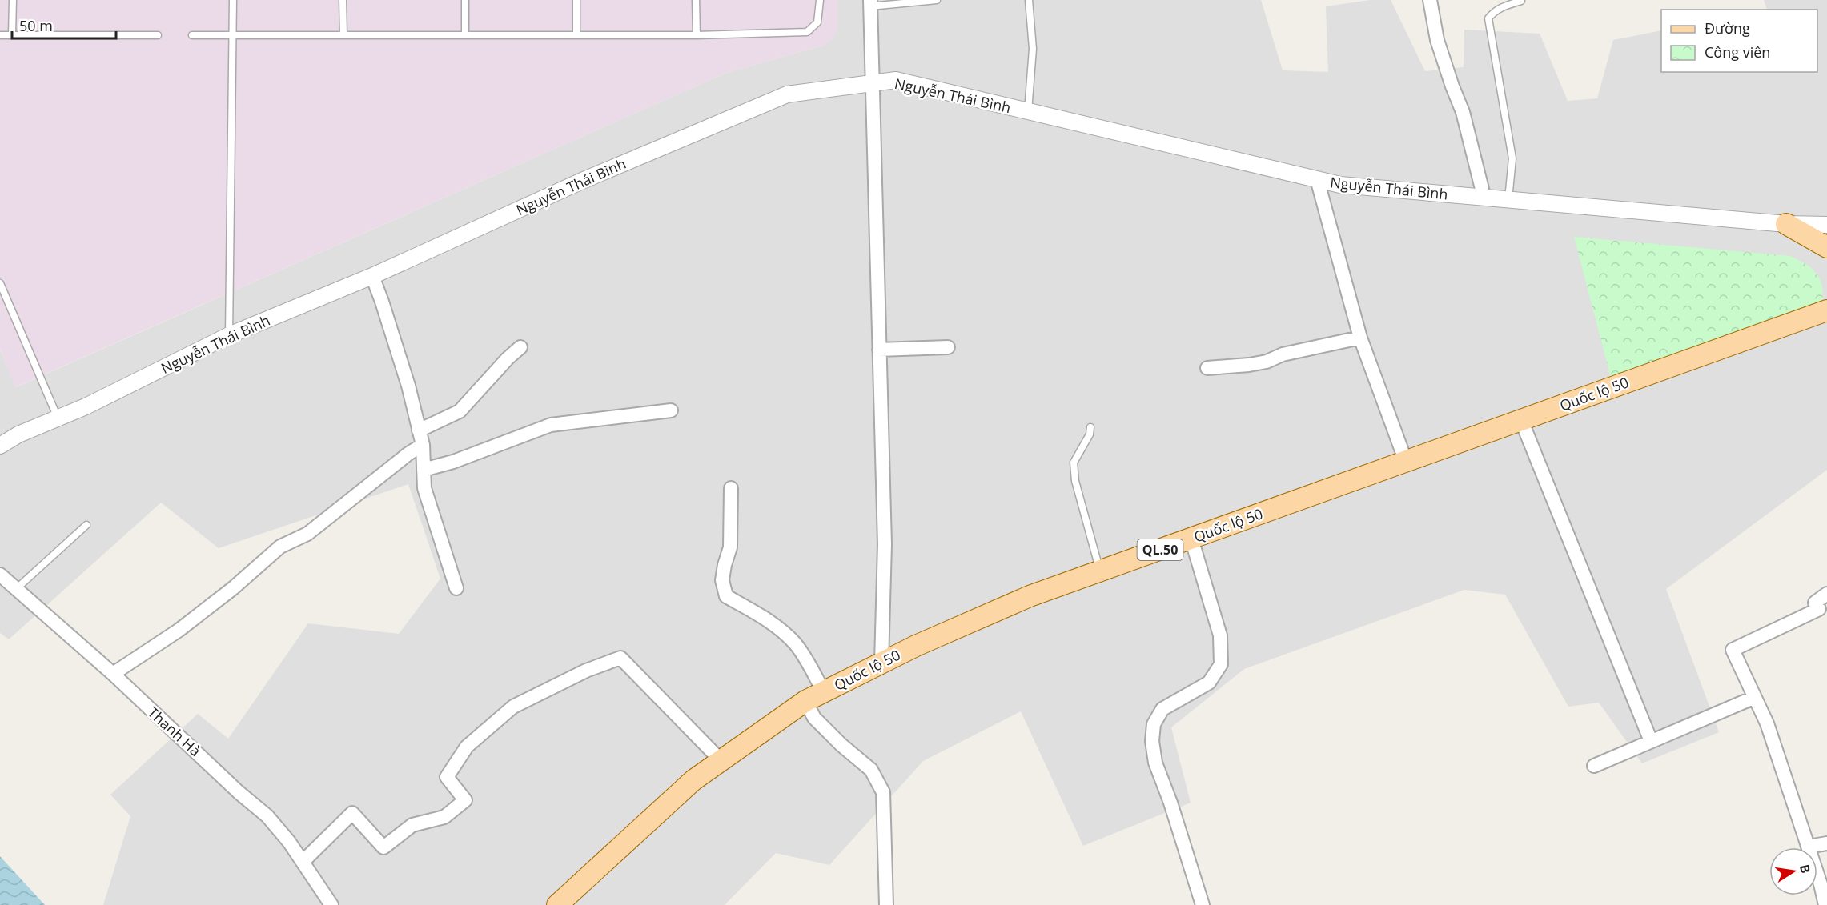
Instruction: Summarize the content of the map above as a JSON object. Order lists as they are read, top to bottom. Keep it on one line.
{"streets":{"main road":["Quốc lộ 50","QL.50"],"street":["Nguyễn Thái Bình","Thanh Hà"]},"legend":["Đường","Công viên"],"scale_bar":"50 m","north":"right"}
